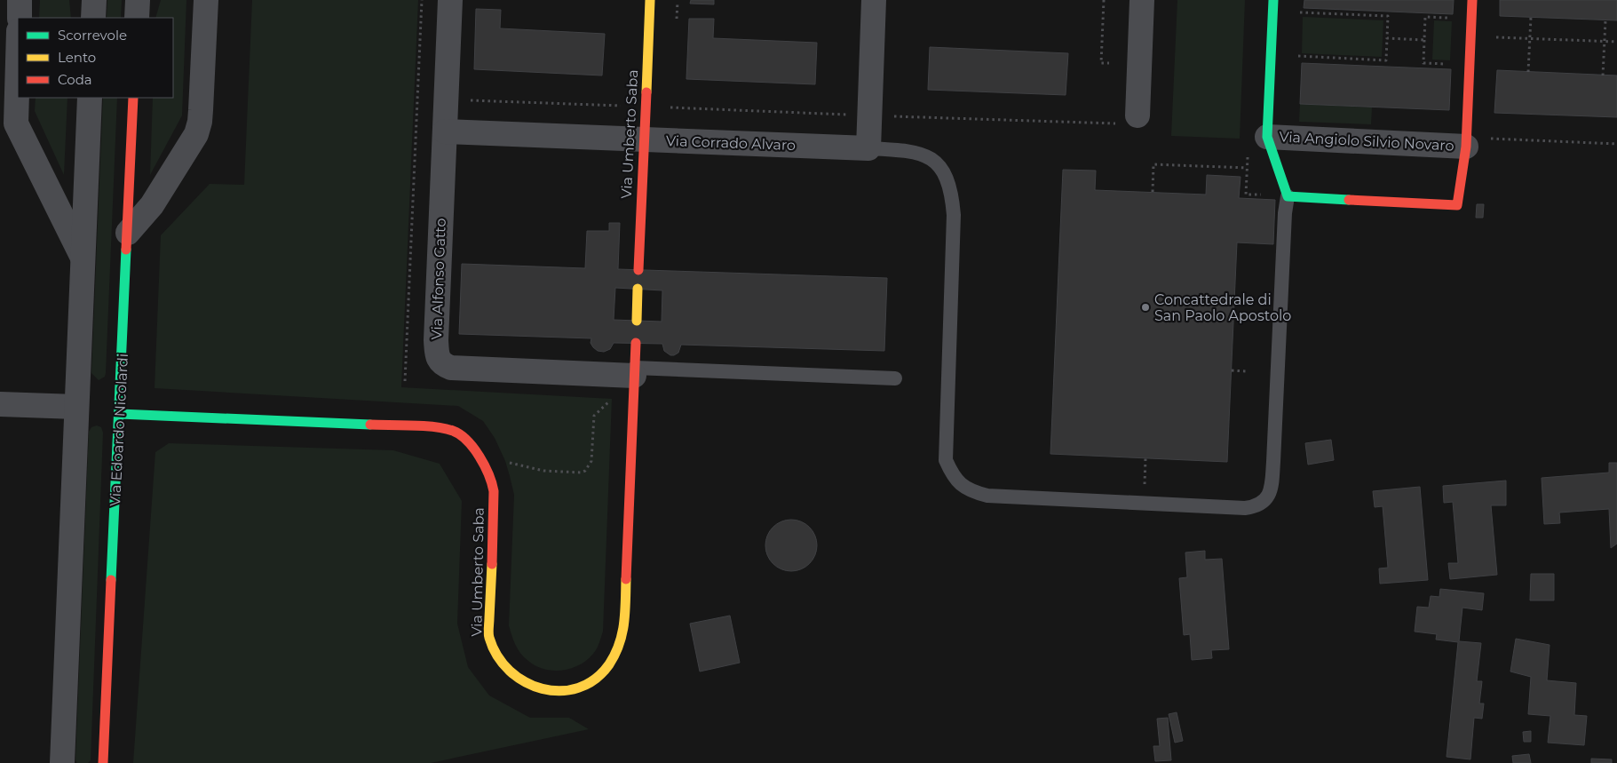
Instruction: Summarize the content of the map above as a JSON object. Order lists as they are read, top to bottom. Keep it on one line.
{"streets":{"street":["Via Umberto Saba","Via Angiolo Silvio Novaro","Via Corrado Alvaro","Via Alfonso Gatto","Via Edoardo Nicolardi"]},"crossings":[["Via Umberto Saba","Via Corrado Alvaro"],["Via Umberto Saba","Via Alfonso Gatto"],["Via Umberto Saba","Via Edoardo Nicolardi"],["Via Corrado Alvaro","Via Alfonso Gatto"]],"places":["Concattedrale di San Paolo Apostolo"],"legend":["Scorrevole","Lento","Coda"]}
